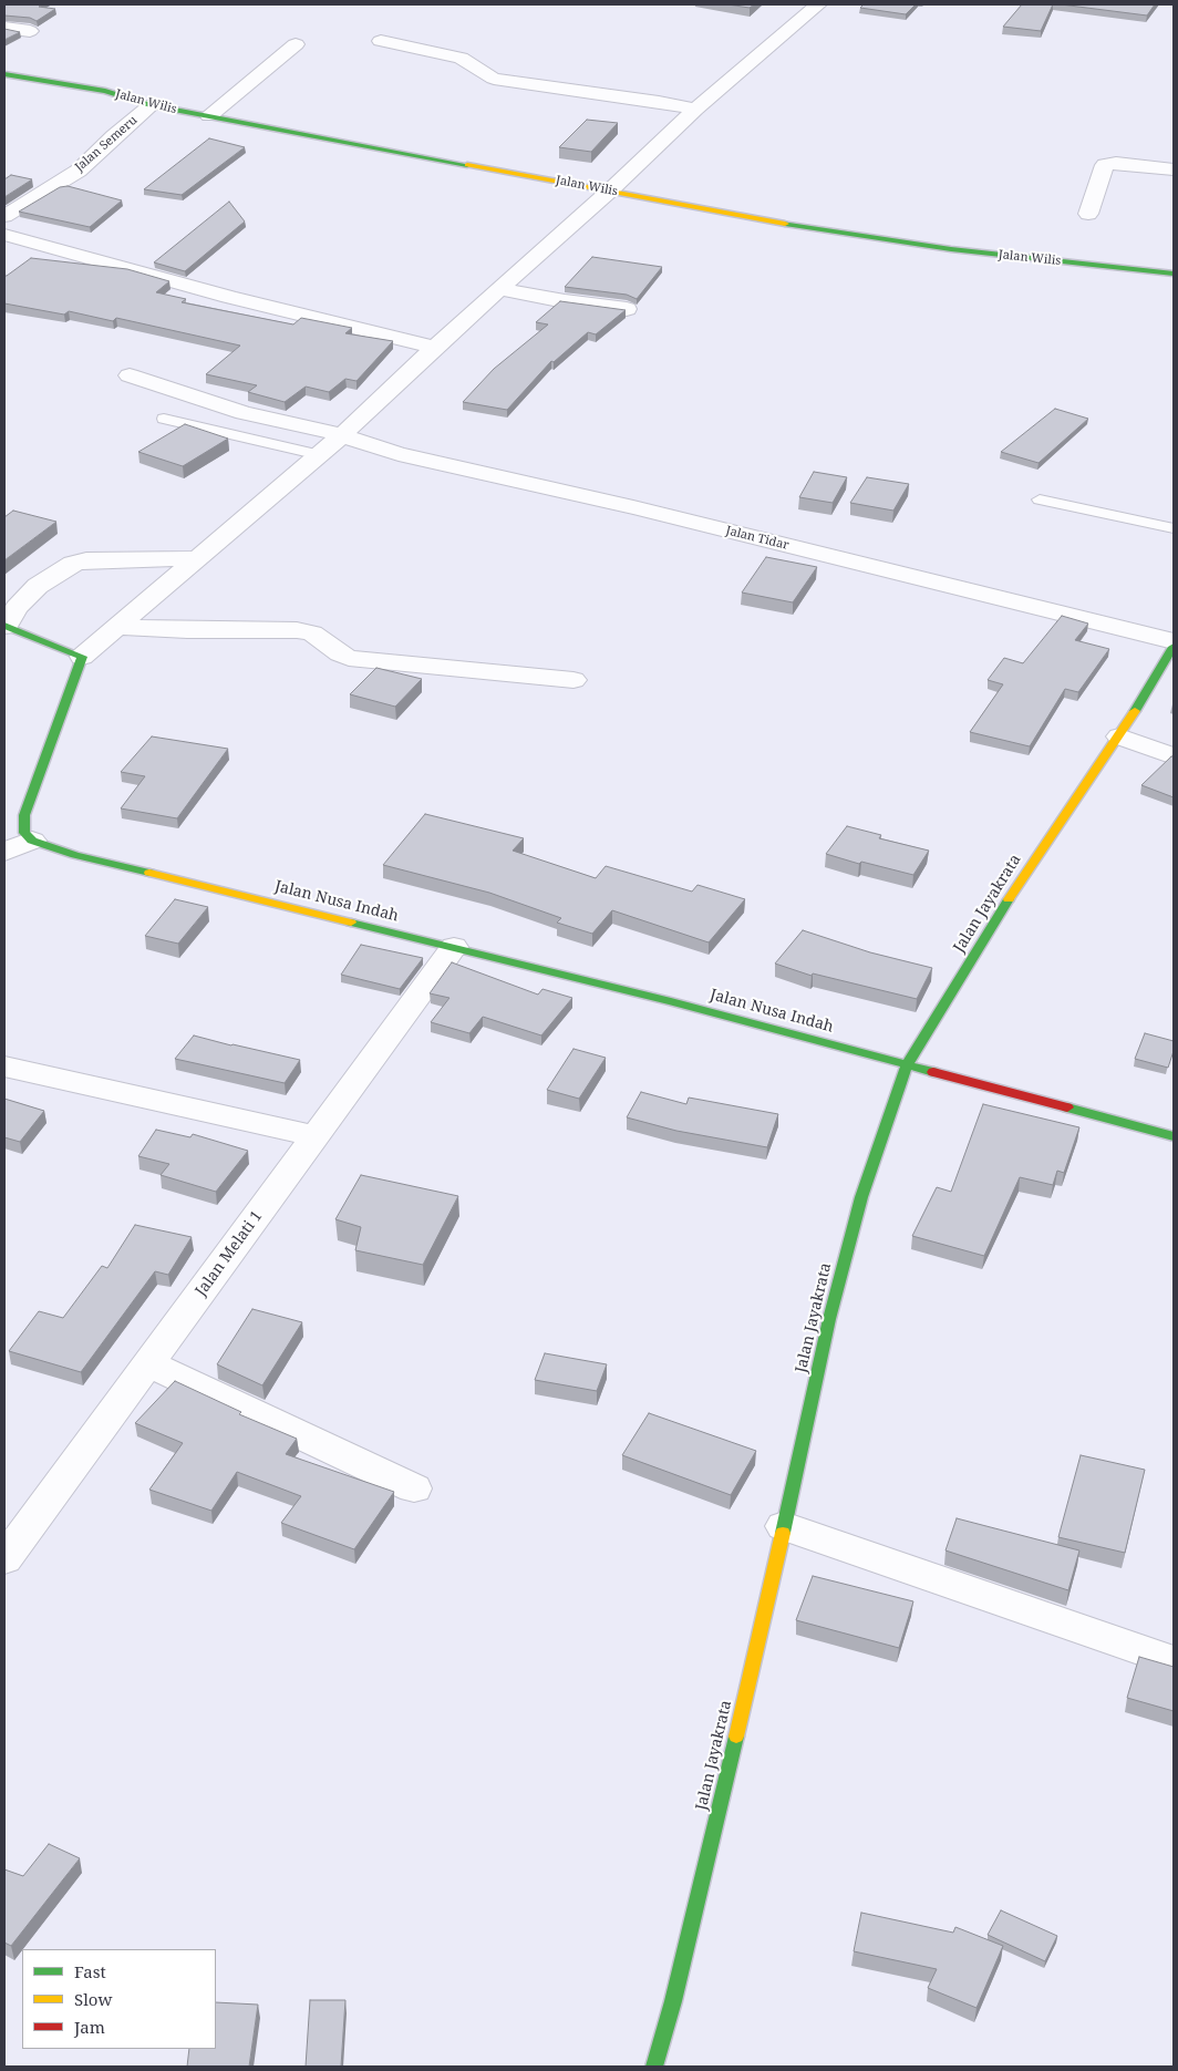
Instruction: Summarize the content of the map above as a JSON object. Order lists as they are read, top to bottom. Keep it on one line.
{"streets":{"street":["Jalan Wilis","Jalan Semeru","Jalan Tidar","Jalan Nusa Indah","Jalan Jayakrata","Jalan Melati 1"]},"crossings":[["Jalan Wilis","Jalan Semeru"],["Jalan Nusa Indah","Jalan Jayakrata"],["Jalan Nusa Indah","Jalan Melati 1"]],"legend":["Fast","Slow","Jam"]}
